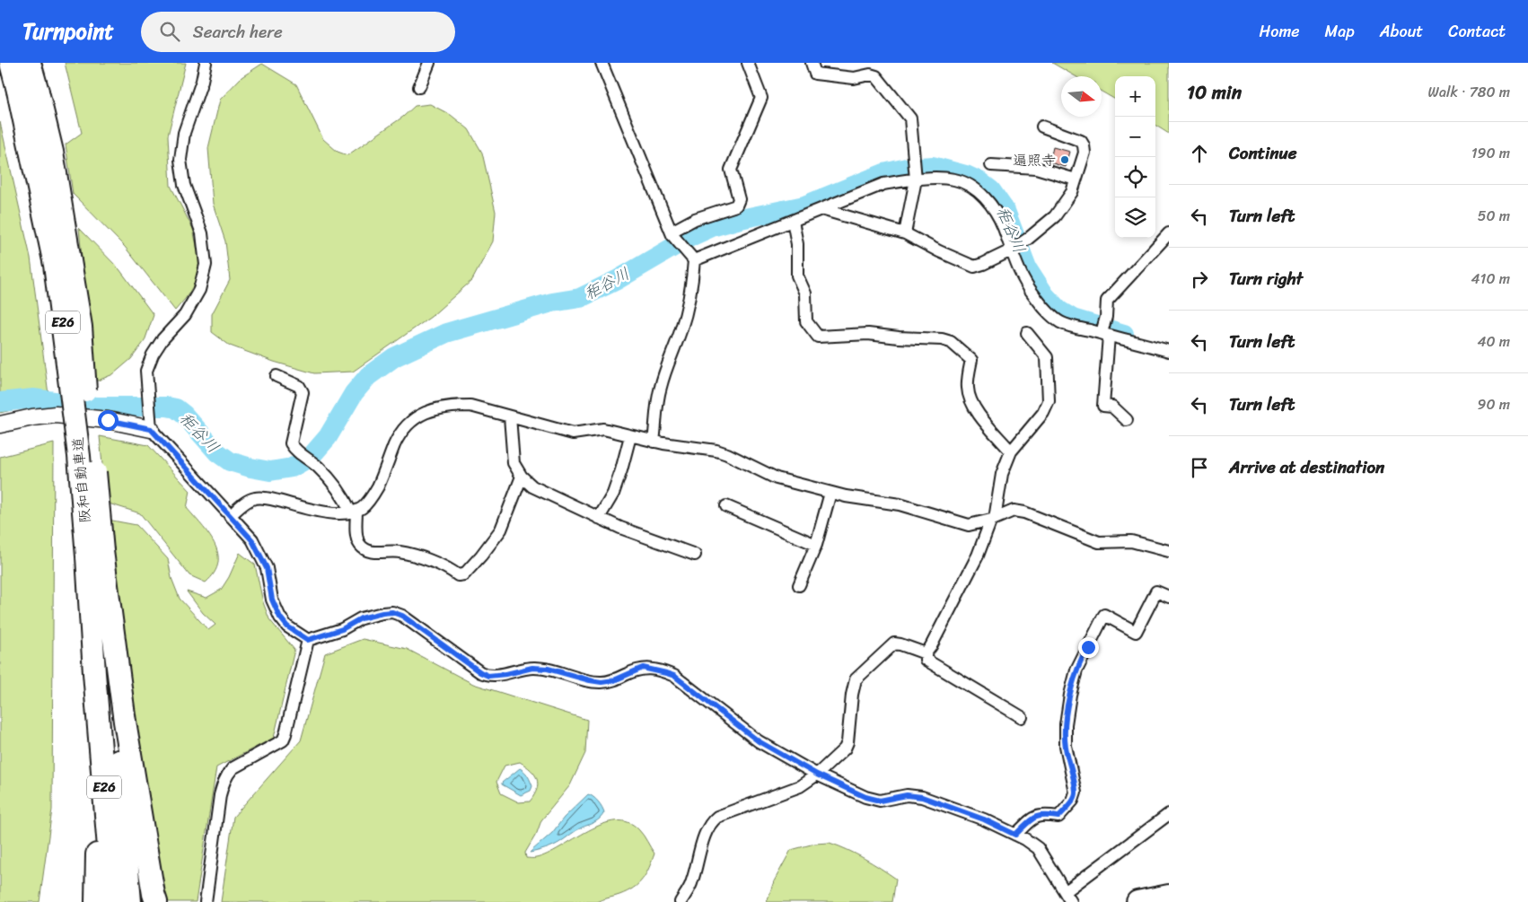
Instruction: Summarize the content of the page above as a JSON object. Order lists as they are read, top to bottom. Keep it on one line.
{"streets":{"highway":["E26","阪和自動車道"]},"water":["秬谷川"],"places":["遍照寺"],"north":"right","page":{"header":"Turnpoint","search":"Search here","nav":["Home","Map","About","Contact"],"heading":["10 min","Walk · 780 m"],"map_buttons":["+","−"],"list":[["Continue","190 m"],["Turn left","50 m"],["Turn right","410 m"],["Turn left","40 m"],["Turn left","90 m"],"Arrive at destination"]}}
